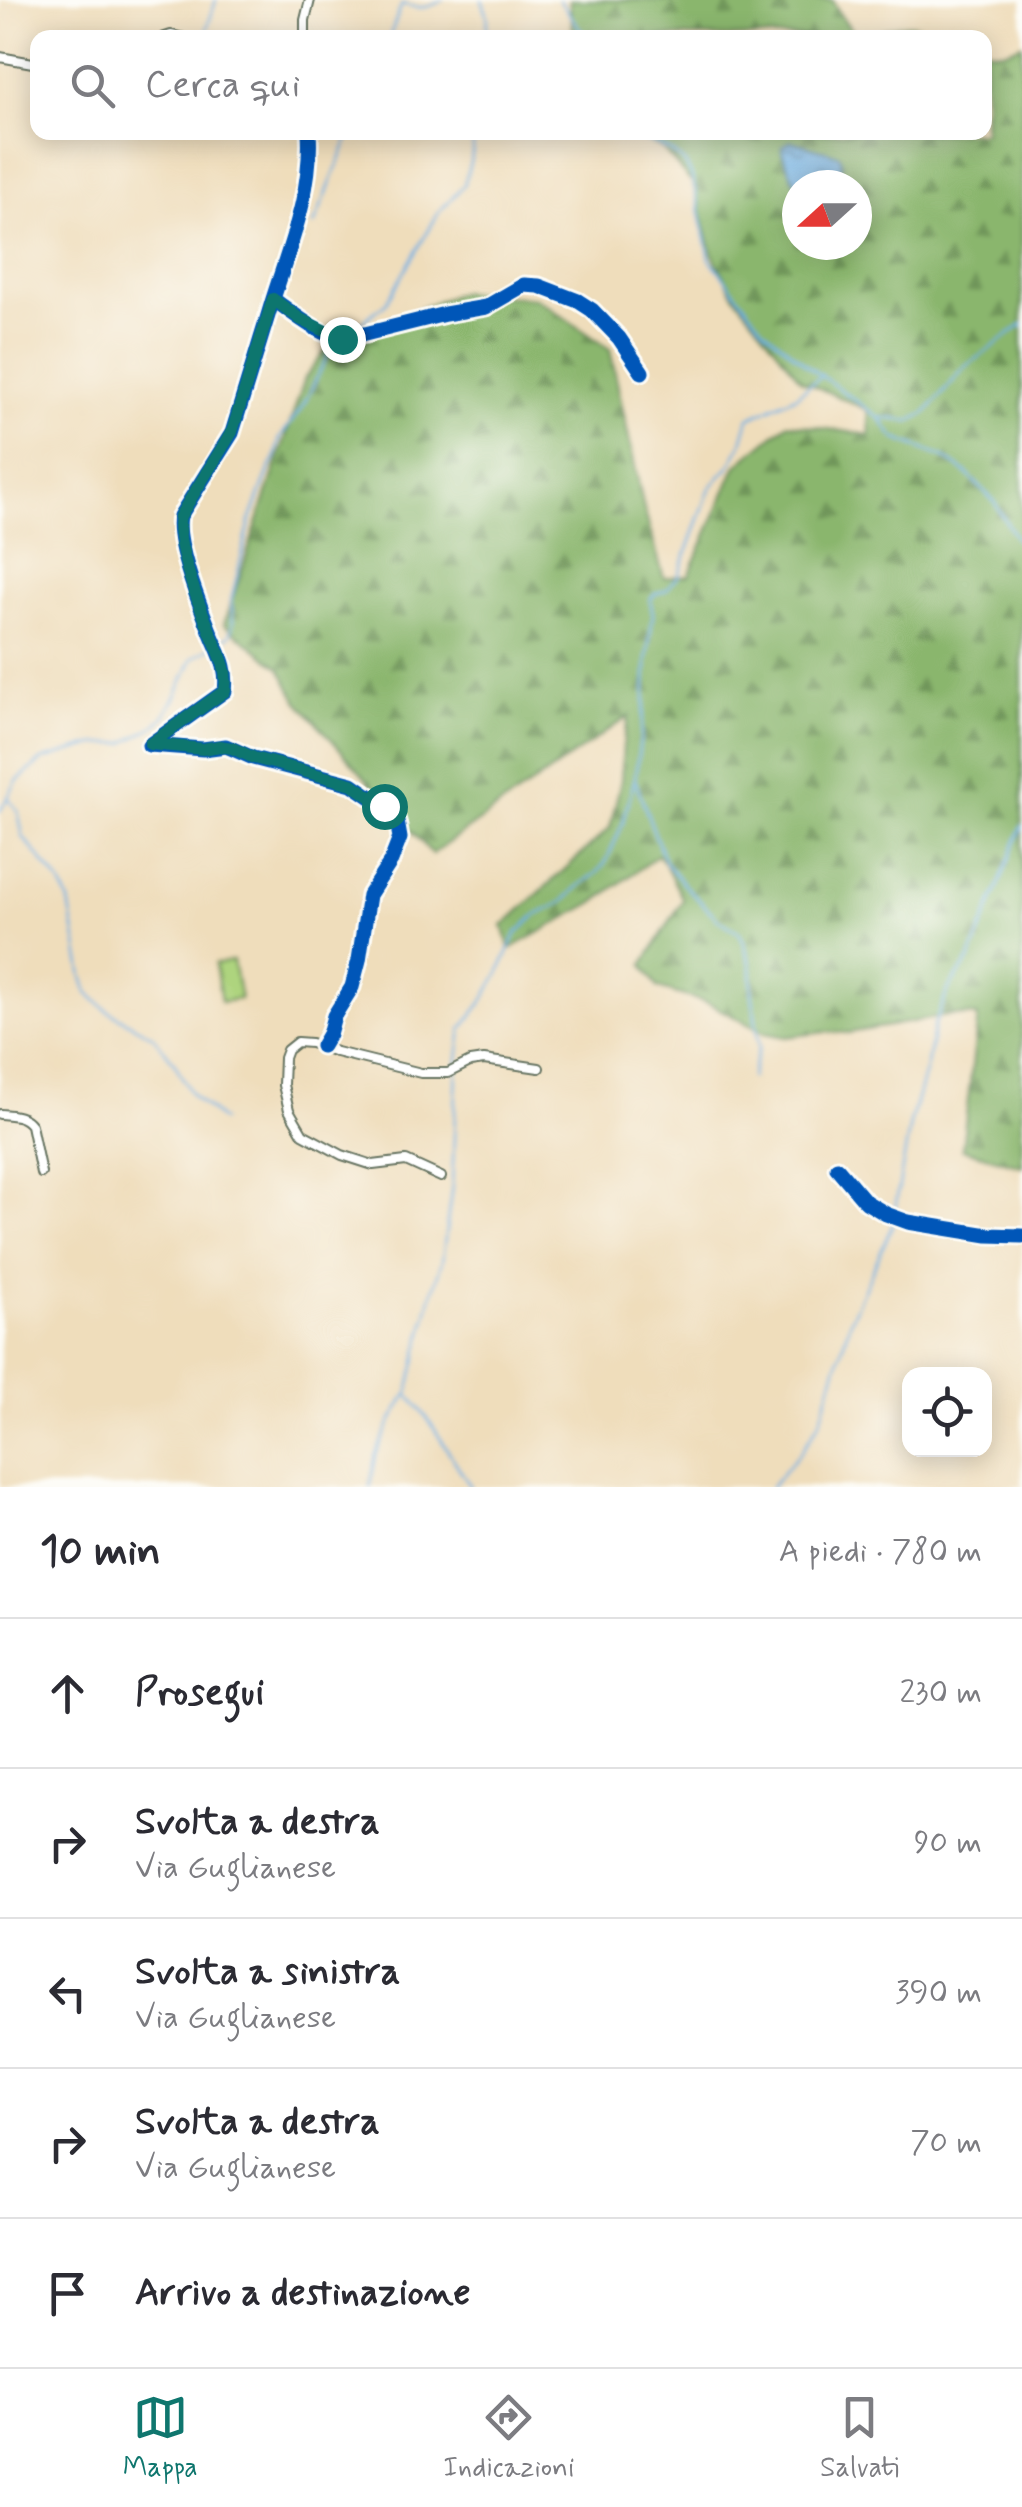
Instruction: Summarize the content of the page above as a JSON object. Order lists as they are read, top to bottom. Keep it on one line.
{"north":"left","page":{"search":"Cerca qui","heading":["10 min","A piedi · 780 m"],"list":[["Prosegui","230 m"],["Svolta a destra","Via Guglianese","90 m"],["Svolta a sinistra","Via Guglianese","390 m"],["Svolta a destra","Via Guglianese","70 m"],"Arrivo a destinazione"],"nav":["Mappa","Indicazioni","Salvati"]}}
